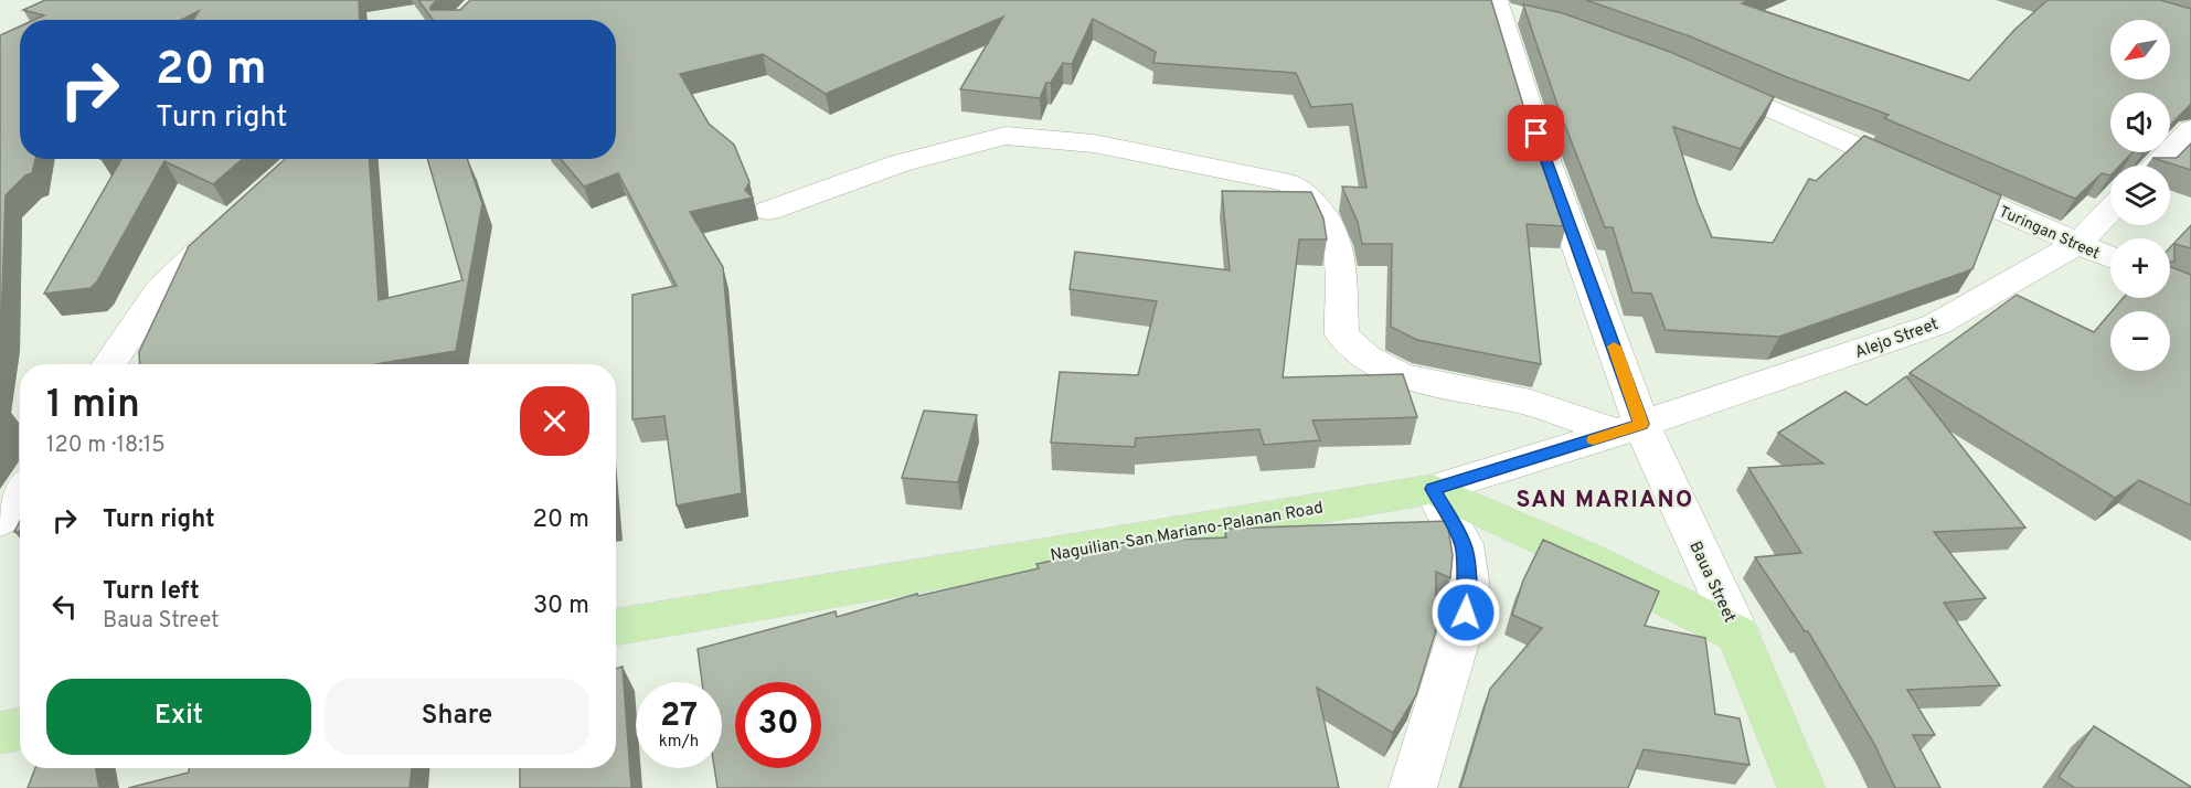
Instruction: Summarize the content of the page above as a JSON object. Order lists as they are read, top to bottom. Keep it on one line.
{"streets":{"main road":["Naguilian-San Mariano-Palanan Road","Baua Street"],"street":["Turingan Street","Alejo Street"]},"crossings":[["Turingan Street","Alejo Street"],["Alejo Street","Naguilian-San Mariano-Palanan Road"],["Alejo Street","Baua Street"]],"districts":["SAN MARIANO"],"north":"bottom left","page":{"map_buttons":["+","−"],"turn":["20 m","Turn right"],"heading":["1 min","120 m · 18:15"],"list":[{"name":"Turn right","value":"20 m"},{"name":"Turn left","note":"Baua Street","value":"30 m"}],"buttons":["Exit","Share"],"speed":"27 km/h","limit":"30"}}
